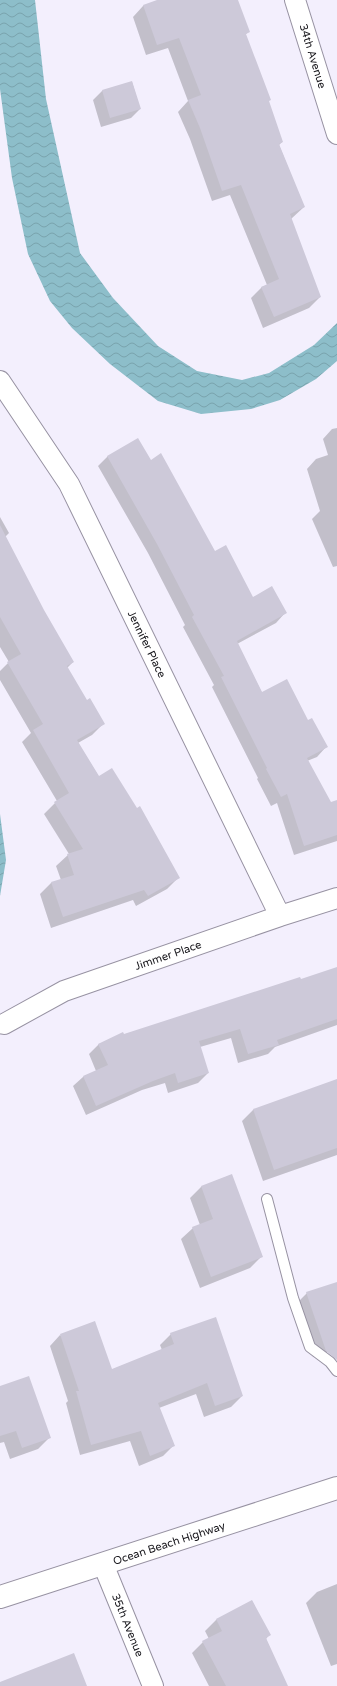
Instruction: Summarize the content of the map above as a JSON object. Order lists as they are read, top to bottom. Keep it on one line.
{"streets":{"main road":["Ocean Beach Highway"],"street":["34th Avenue","Jennifer Place","Jimmer Place","35th Avenue"]},"crossings":[["Jennifer Place","Jimmer Place"],["Ocean Beach Highway","35th Avenue"]]}
